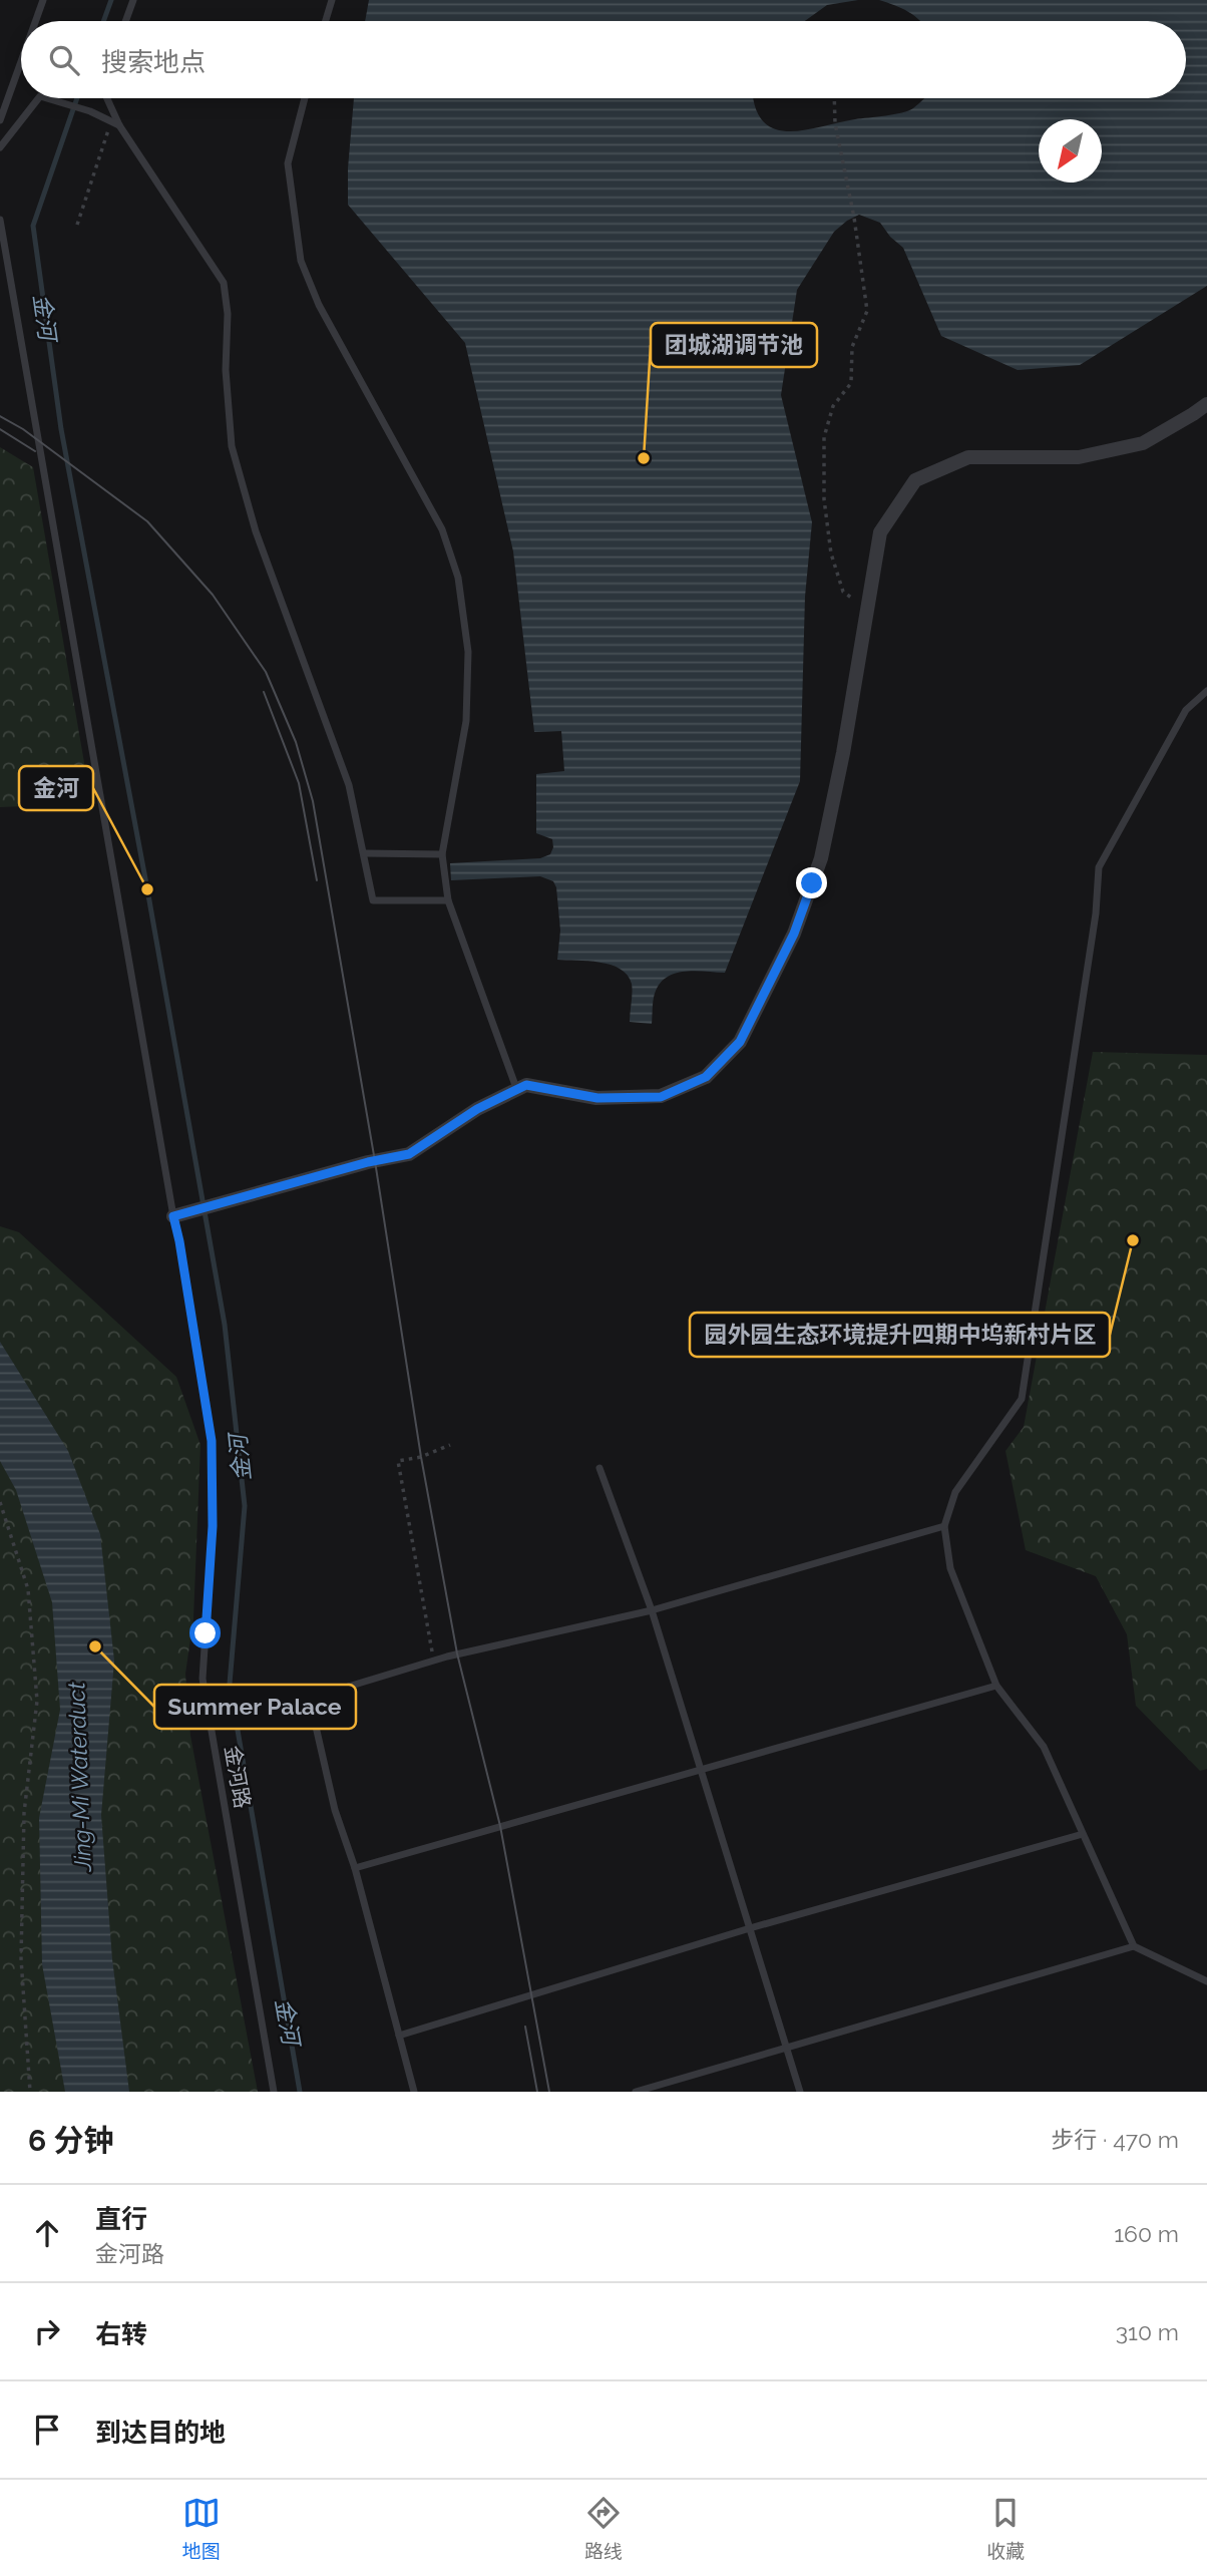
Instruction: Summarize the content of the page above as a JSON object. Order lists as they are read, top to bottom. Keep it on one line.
{"streets":{"lane":["金河路"]},"water":["金河","Jing-Mi Waterduct"],"places":["团城湖调节池","金河","园外园生态环境提升四期中坞新村片区","Summer Palace"],"north":"bottom left","page":{"search":"搜索地点","heading":["6 分钟","步行 · 470 m"],"list":[["直行","金河路","160 m"],["右转","310 m"],"到达目的地"],"nav":["地图","路线","收藏"]}}
